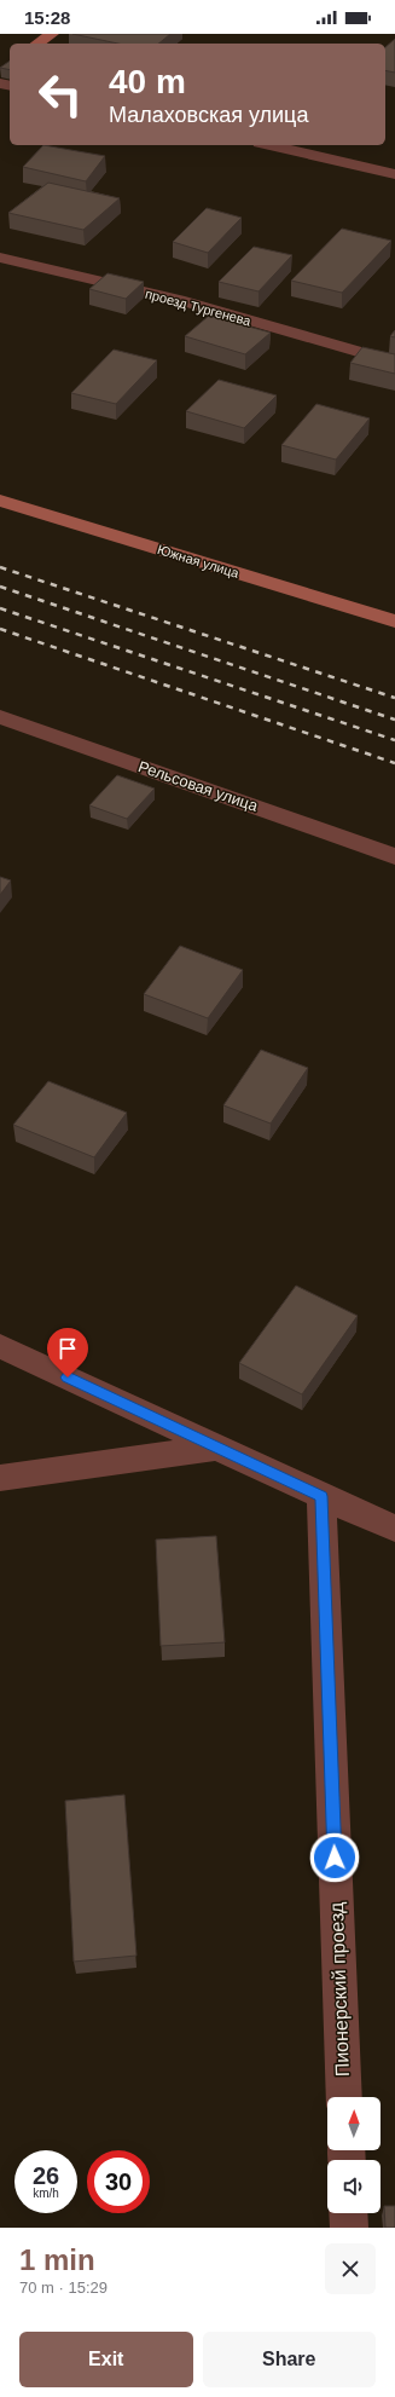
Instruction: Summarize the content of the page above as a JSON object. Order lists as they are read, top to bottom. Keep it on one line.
{"streets":{"street":["проезд Тургенева","Южная улица","Рельсовая улица","Пионерский проезд"]},"north":"top","page":{"status":"15:28","turn":["40 m","Малаховская улица"],"speed":"26 km/h","limit":"30","heading":["1 min","70 m · 15:29"],"buttons":["Exit","Share"]}}
